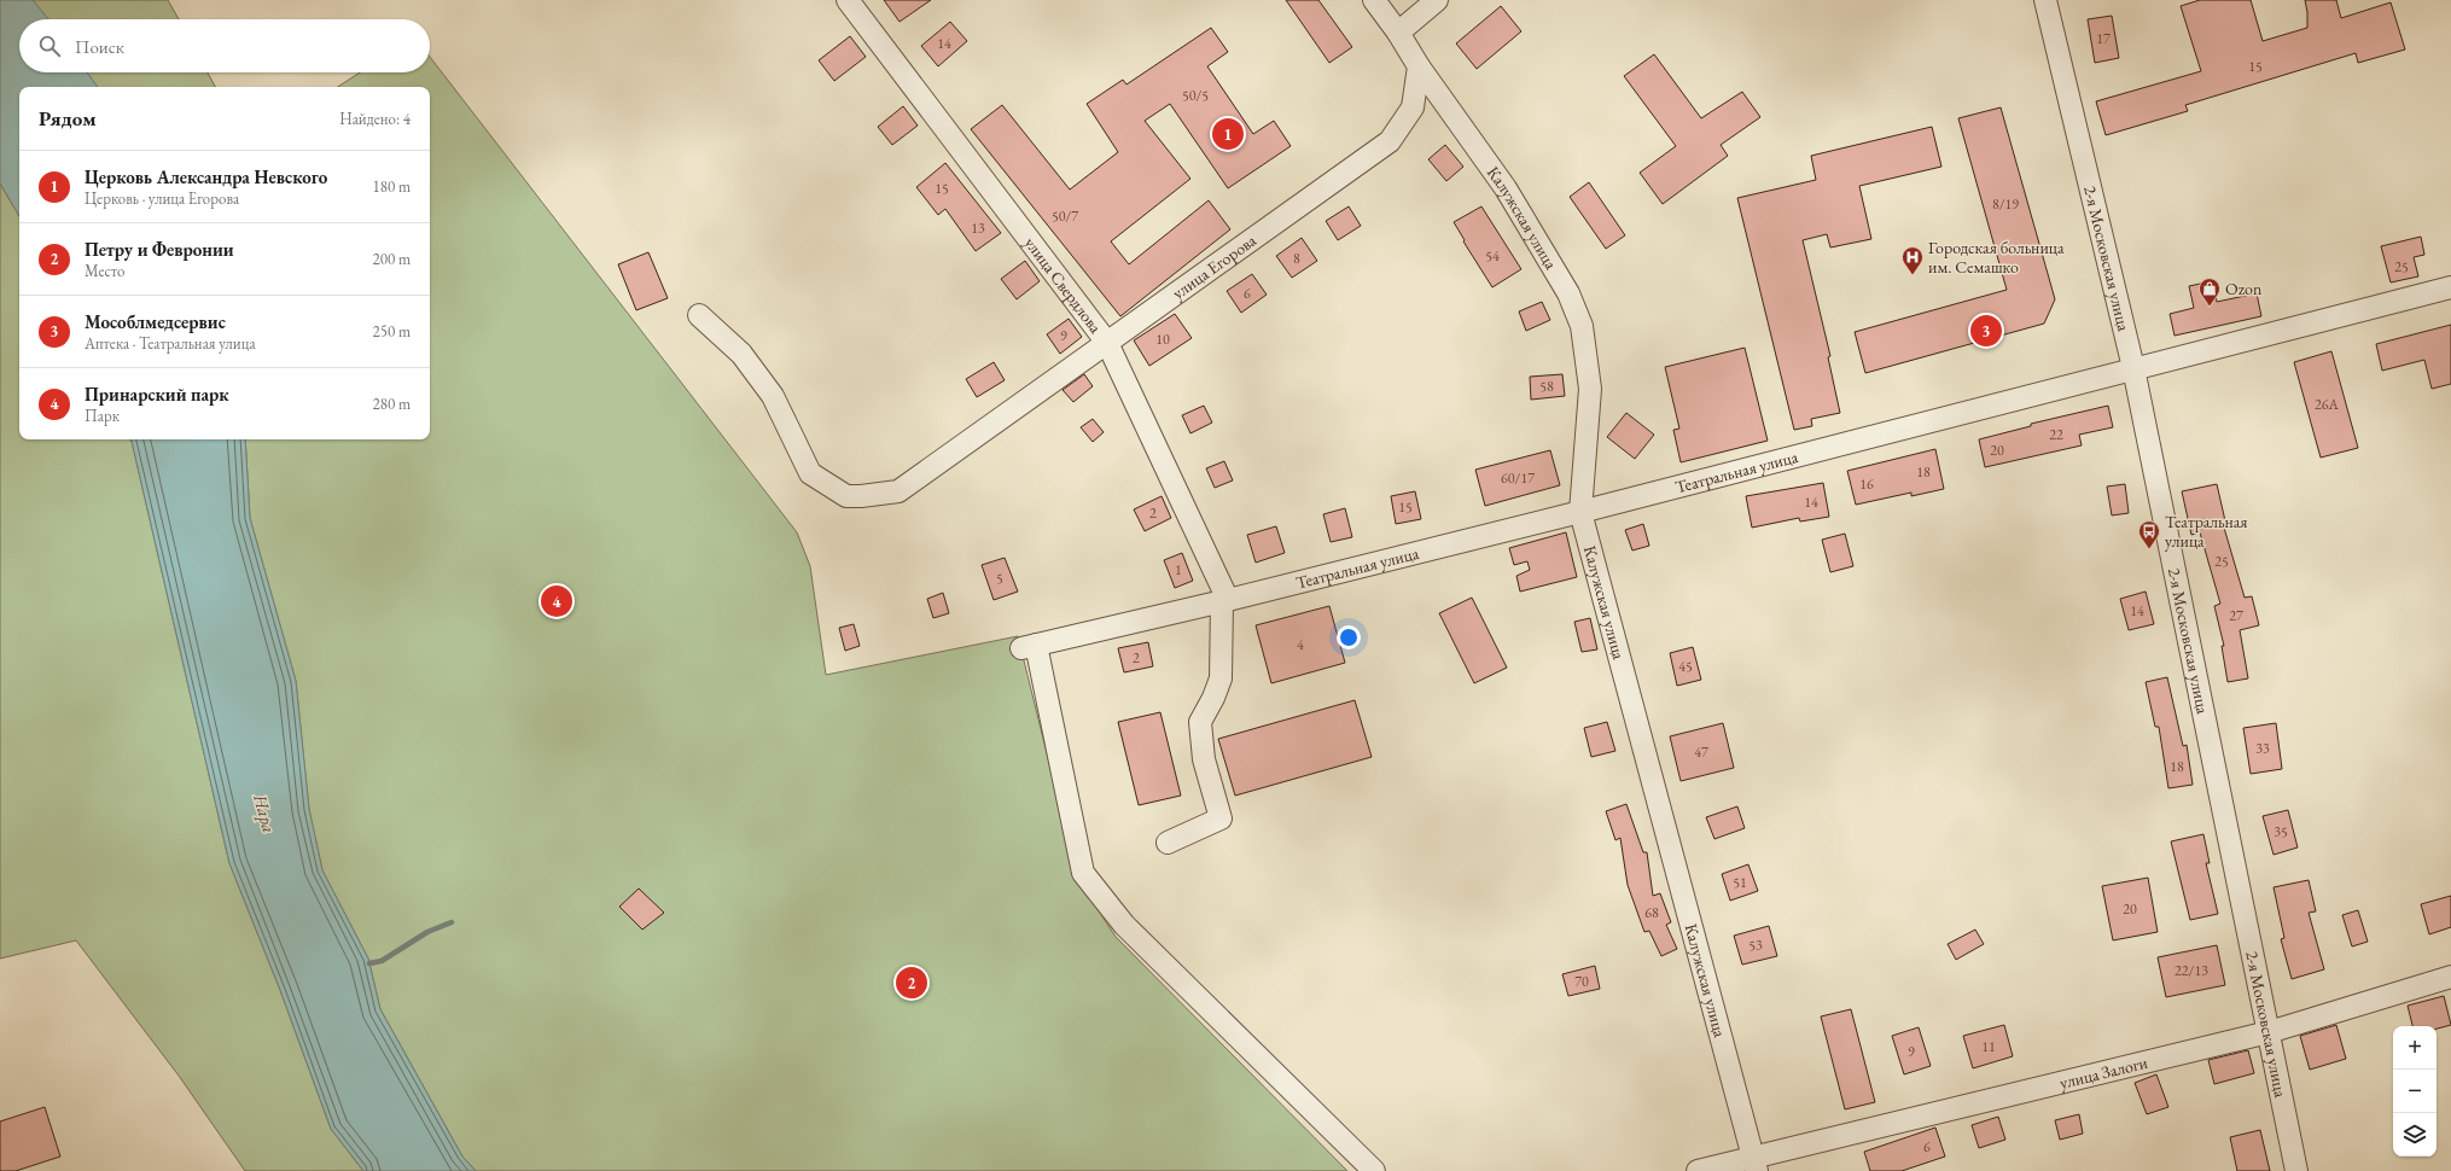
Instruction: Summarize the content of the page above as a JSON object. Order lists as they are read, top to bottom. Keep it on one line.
{"streets":{"street":["Калужская улица","2-я Московская улица","улица Егорова","улица Свердлова","Театральная улица","улица Залоги"]},"crossings":[["Калужская улица","улица Егорова"],["Калужская улица","Театральная улица"],["Калужская улица","улица Залоги"],["2-я Московская улица","Театральная улица"],["2-я Московская улица","улица Залоги"],["улица Егорова","улица Свердлова"],["улица Свердлова","Театральная улица"]],"water":["Нара"],"places":{"hospital":["Городская больница им. Семашко"],"shop":["Ozon"],"bus stop":["Театральная улица"]},"house_numbers":["17","14","15","50/5","15","8/19","50/7","13","54","8","25","6","9","10","58","26А","22","20","18","60/17","16","14","15","2","25","1","5","14","27","4","2","45","33","47","18","35","51","20","68","53","22/13","70","11","9","6"],"page":{"search":"Поиск","heading":["Рядом","Найдено: 4"],"pins":["1","3","4","2"],"list":[{"mark":"1","name":"Церковь Александра Невского","note":"Церковь · улица Егорова","value":"180 m"},{"mark":"2","name":"Петру и Февронии","note":"Место","value":"200 m"},{"mark":"3","name":"Мособлмедсервис","note":"Аптека · Театральная улица","value":"250 m"},{"mark":"4","name":"Принарский парк","note":"Парк","value":"280 m"}],"map_buttons":["+","−"]}}
